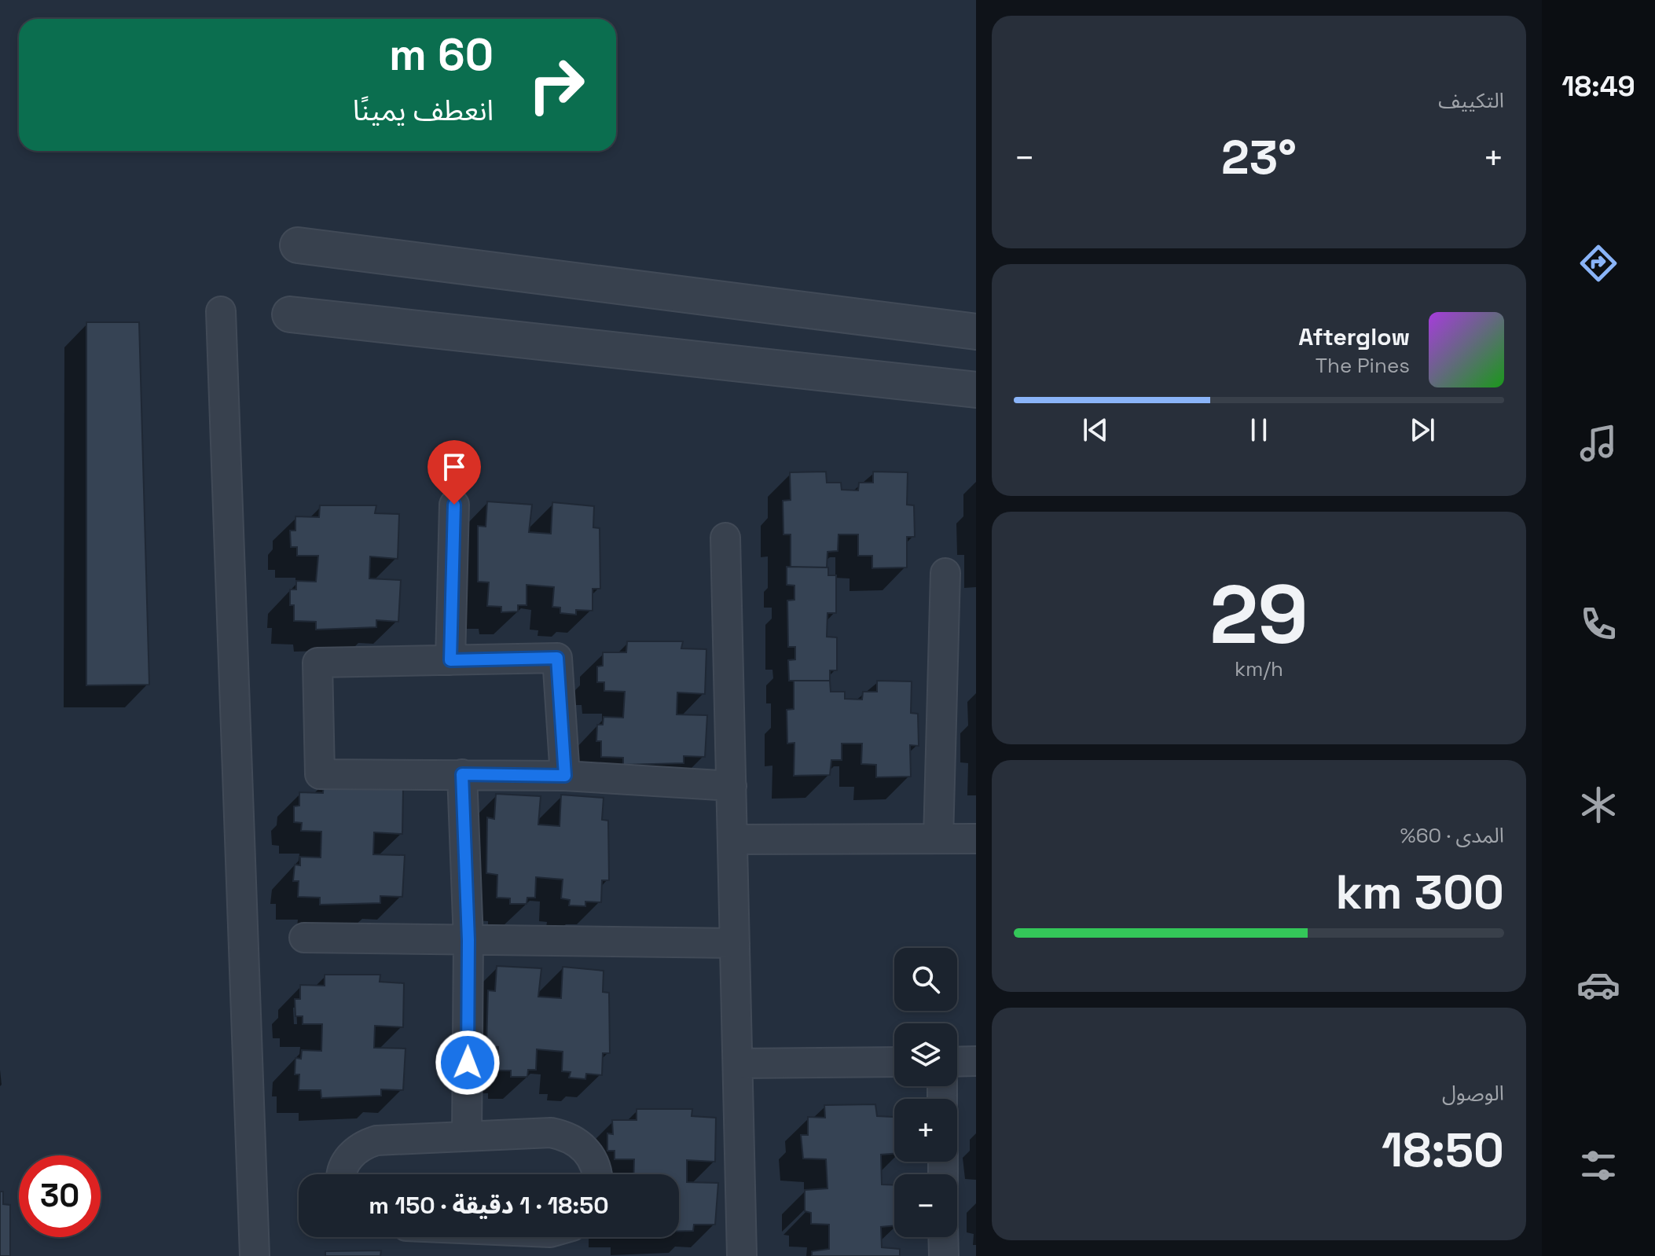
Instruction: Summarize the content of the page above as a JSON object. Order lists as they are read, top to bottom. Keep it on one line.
{"page":{"tabs":"18:49","tile":["التكييف",["29","km/h"],["المدى · 60%","300 km"],["الوصول","18:50"]],"turn":["60 m","انعطف يمينًا"],"heat":["−","23°","+"],"song":["Afterglow","The Pines"],"map_buttons":["+","−"],"limit":"30","trip":"18:50 · 1 دقيقة · 150 m"}}
